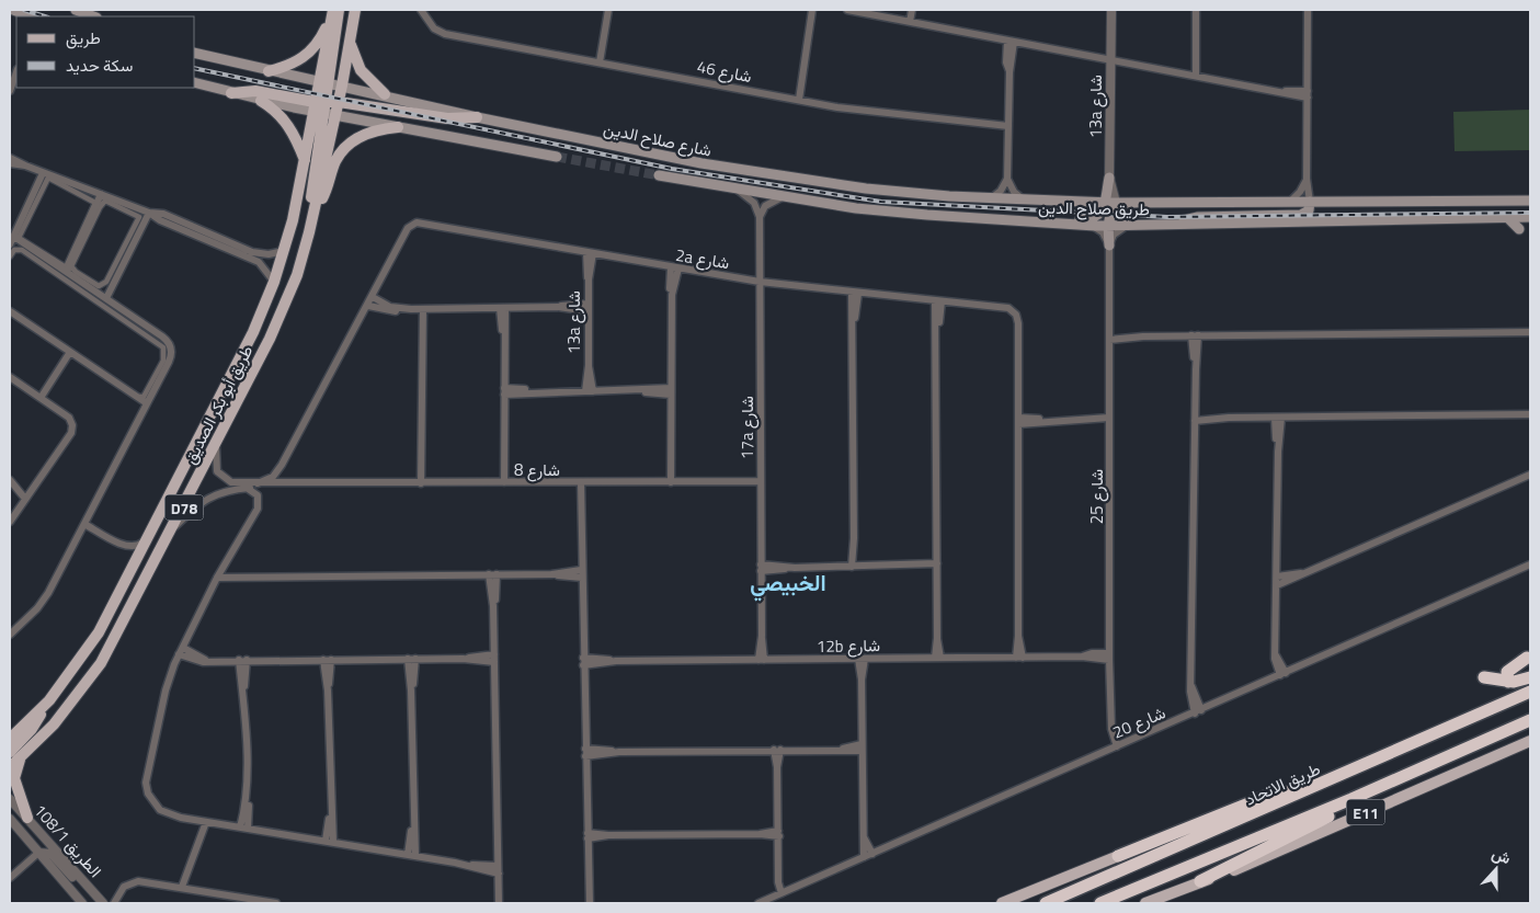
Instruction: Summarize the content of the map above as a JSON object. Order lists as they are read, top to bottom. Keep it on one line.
{"streets":{"highway":["طريق الاتحاد","E11"],"main road":["شارع صلاح الدين","طريق صلاح الدين","طريق أبو بكر الصديق","D78"],"street":["شارع 46","13a شارع","2a شارع","17a شارع","شارع 8","شارع 25","12b شارع","شارع 20","108/1 الطريق"]},"crossings":[["13a شارع","شارع صلاح الدين"],["13a شارع","طريق صلاح الدين"],["13a شارع","2a شارع"],["شارع صلاح الدين","طريق صلاح الدين"],["شارع صلاح الدين","طريق أبو بكر الصديق"],["2a شارع","17a شارع"],["طريق أبو بكر الصديق","شارع 8"],["17a شارع","شارع 8"],["17a شارع","12b شارع"],["شارع 25","12b شارع"],["شارع 25","شارع 20"]],"districts":["الخبيصي"],"legend":["طريق","سكة حديد"],"north":"top"}
